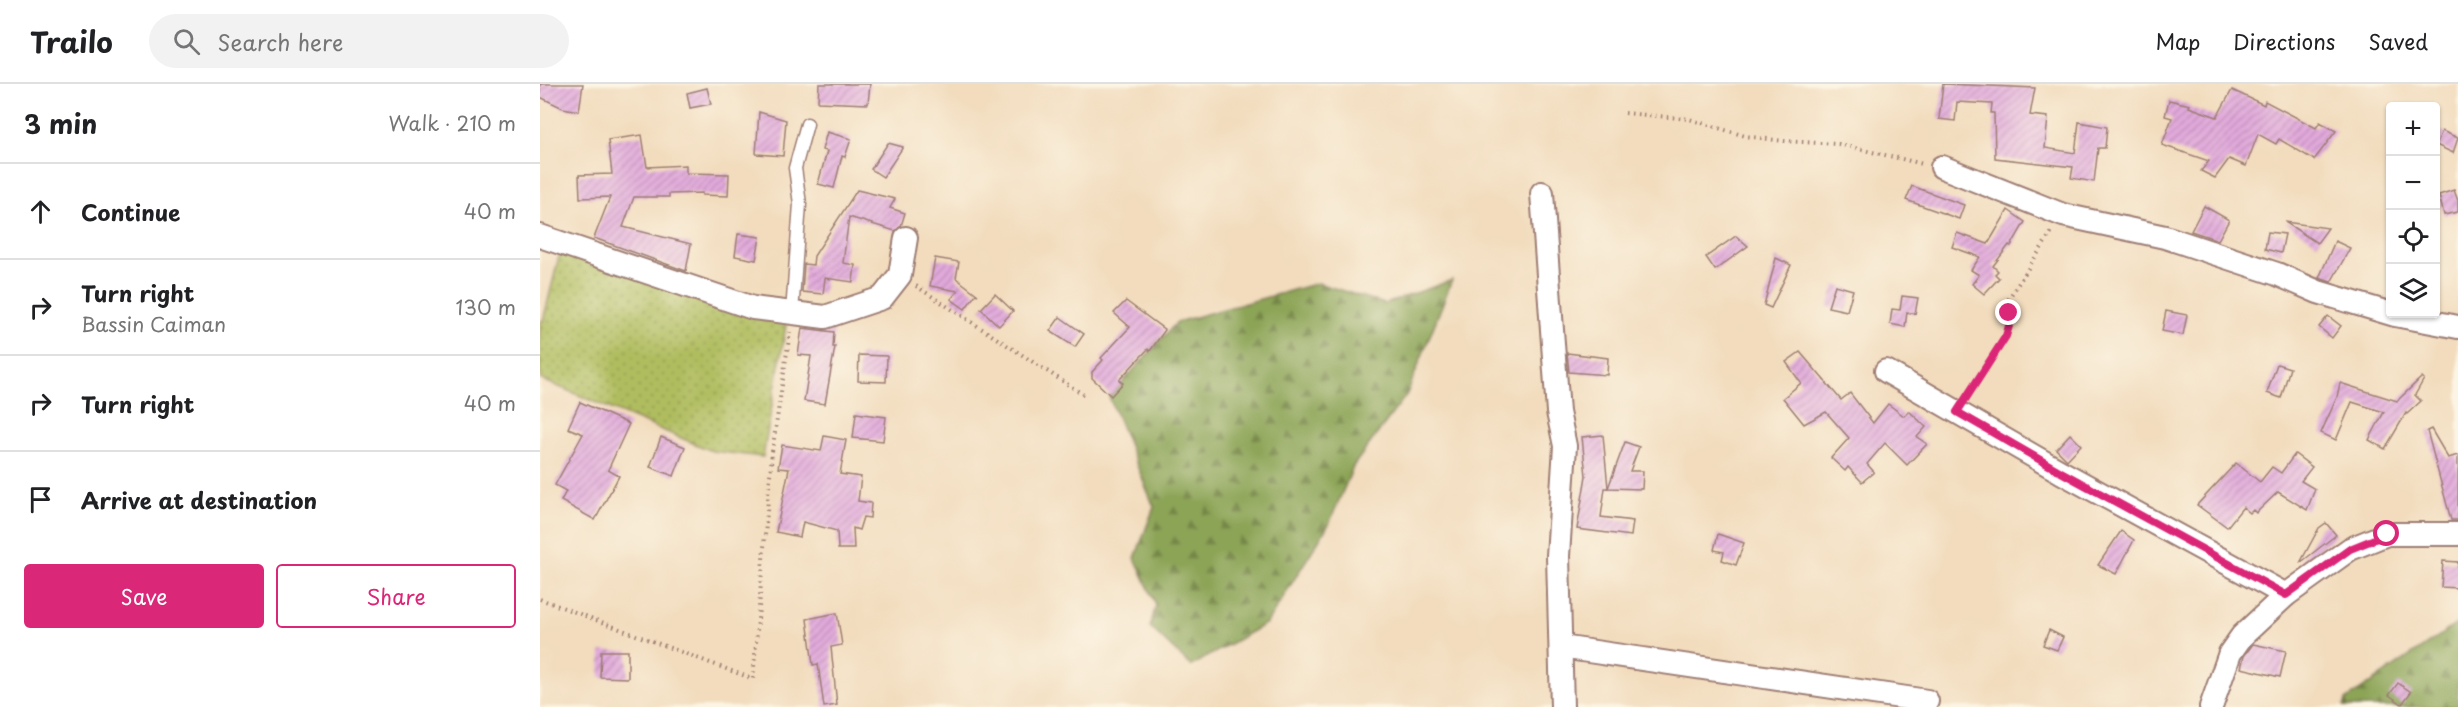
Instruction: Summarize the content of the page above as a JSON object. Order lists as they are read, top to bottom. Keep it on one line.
{"page":{"header":"Trailo","search":"Search here","nav":["Map","Directions","Saved"],"heading":["3 min","Walk · 210 m"],"map_buttons":["+","−"],"list":[["Continue","40 m"],["Turn right","Bassin Caiman","130 m"],["Turn right","40 m"],"Arrive at destination"],"buttons":["Save","Share"]}}
